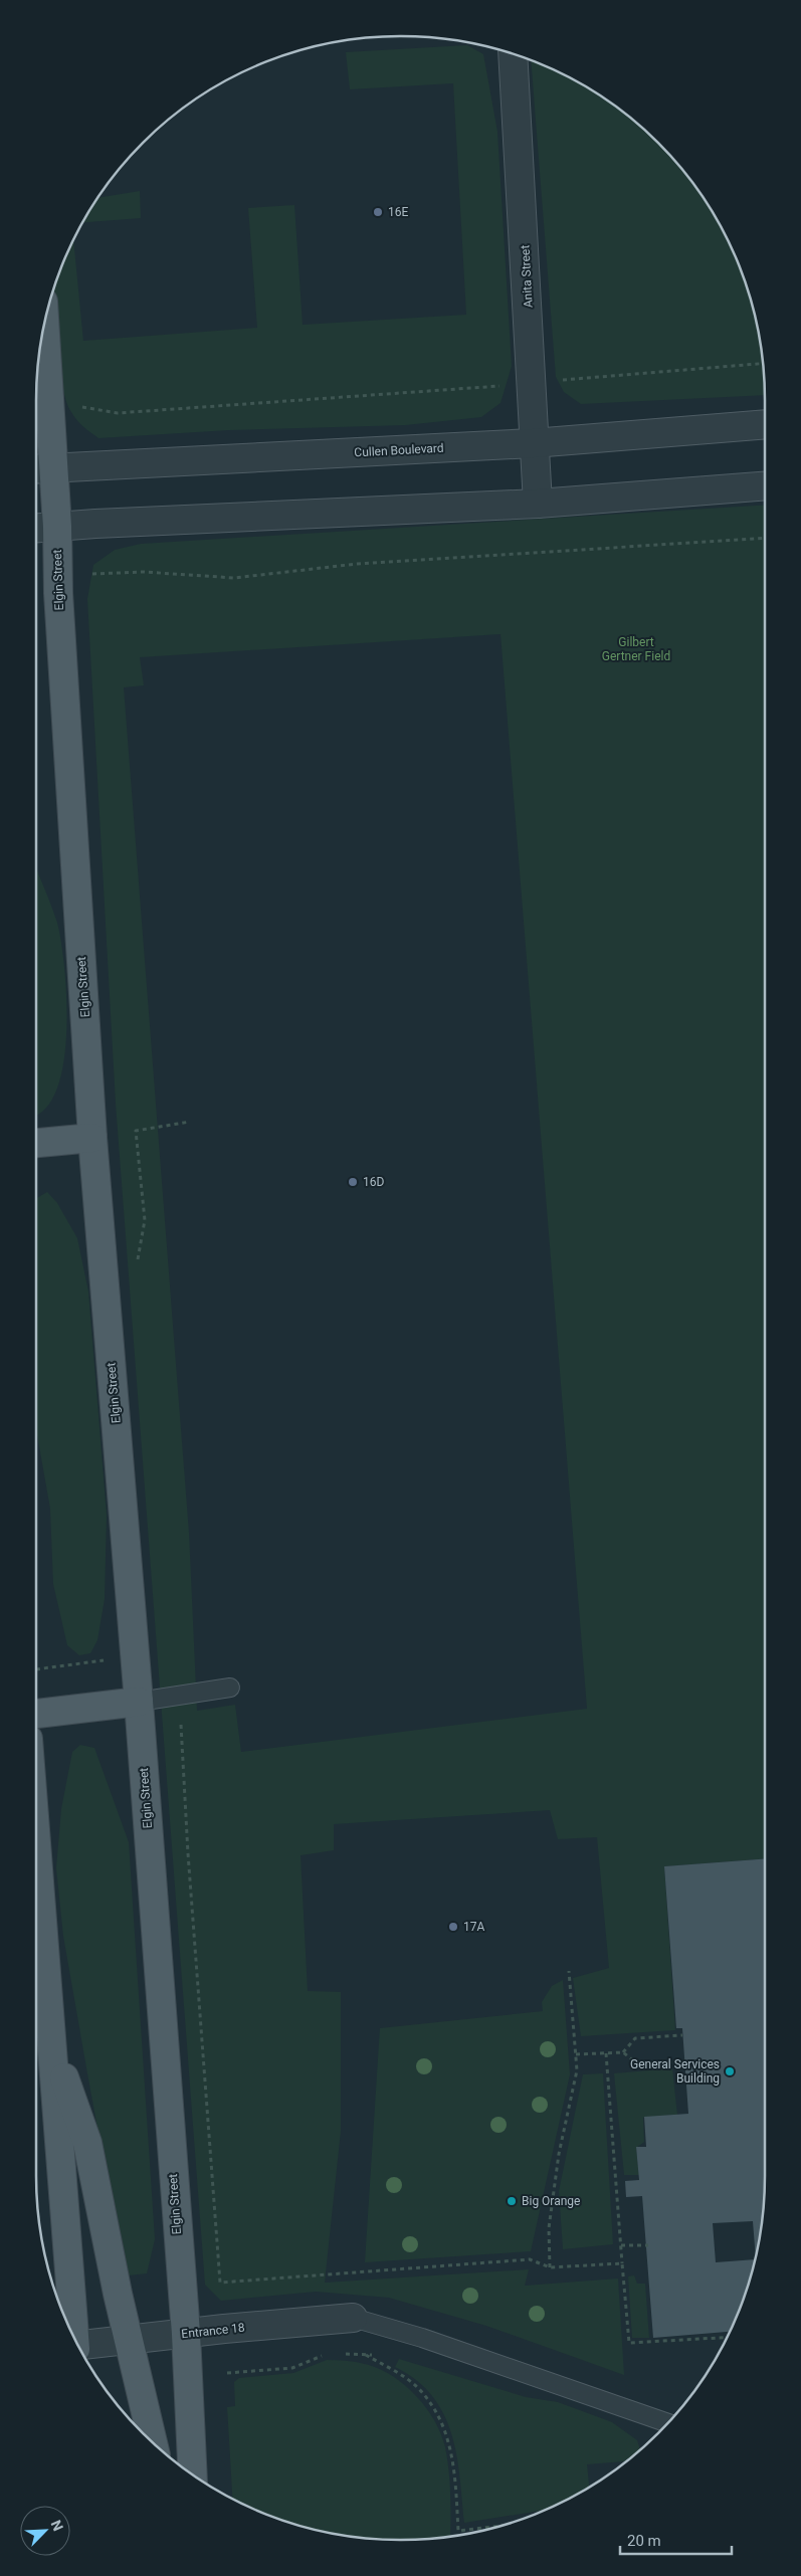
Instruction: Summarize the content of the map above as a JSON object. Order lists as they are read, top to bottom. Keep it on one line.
{"streets":{"main road":["Elgin Street"],"street":["Anita Street","Cullen Boulevard","Entrance 18"]},"crossings":[["Anita Street","Cullen Boulevard"],["Cullen Boulevard","Elgin Street"],["Elgin Street","Entrance 18"]],"parks":["Gilbert Gertner Field"],"places":["16E","16D","17A","General Services Building","Big Orange"],"scale_bar":"20 m","north":"top right"}
